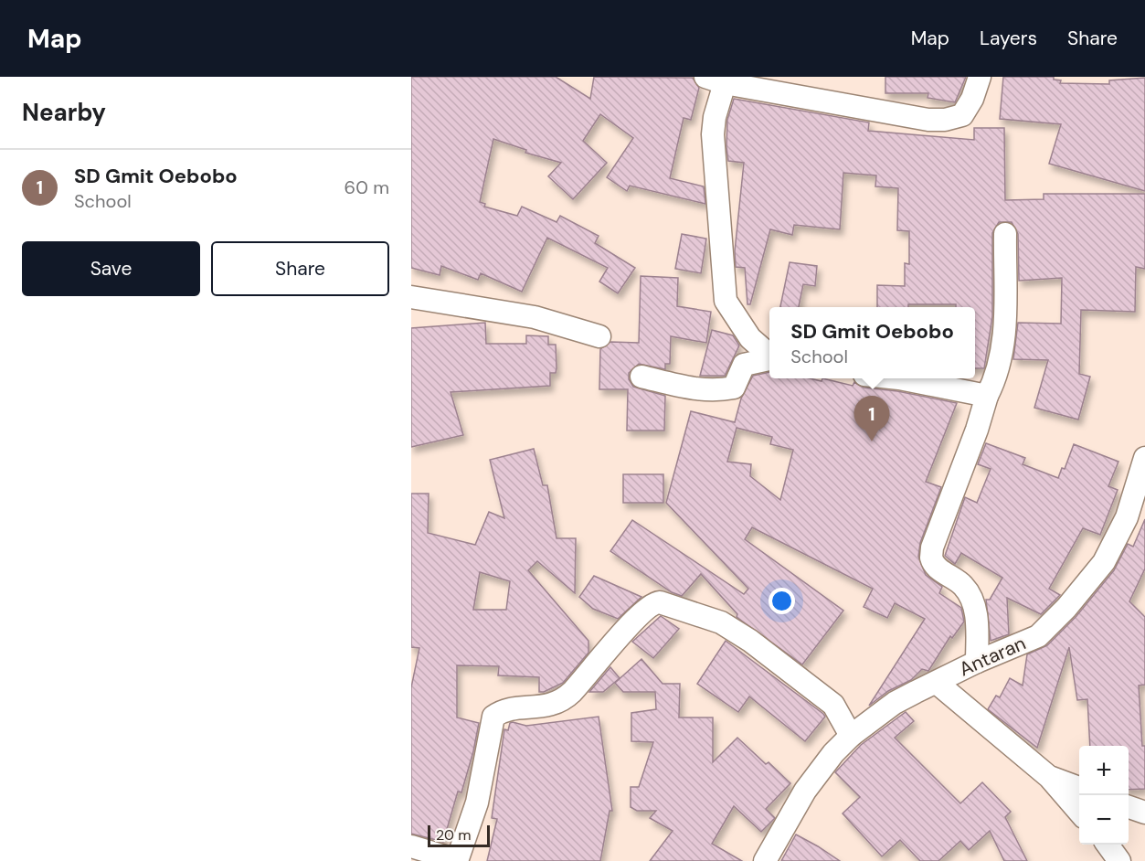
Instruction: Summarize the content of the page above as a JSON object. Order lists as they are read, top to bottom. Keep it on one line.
{"streets":{"street":["Antaran"]},"scale_bar":"20 m","page":{"header":"Map","nav":["Map","Layers","Share"],"heading":"Nearby","list":[{"mark":"1","name":"SD Gmit Oebobo","note":"School","value":"60 m"}],"buttons":["Save","Share"],"popup":["SD Gmit Oebobo","School"],"pins":"1","map_buttons":["+","−"],"scale":"20 m"}}
